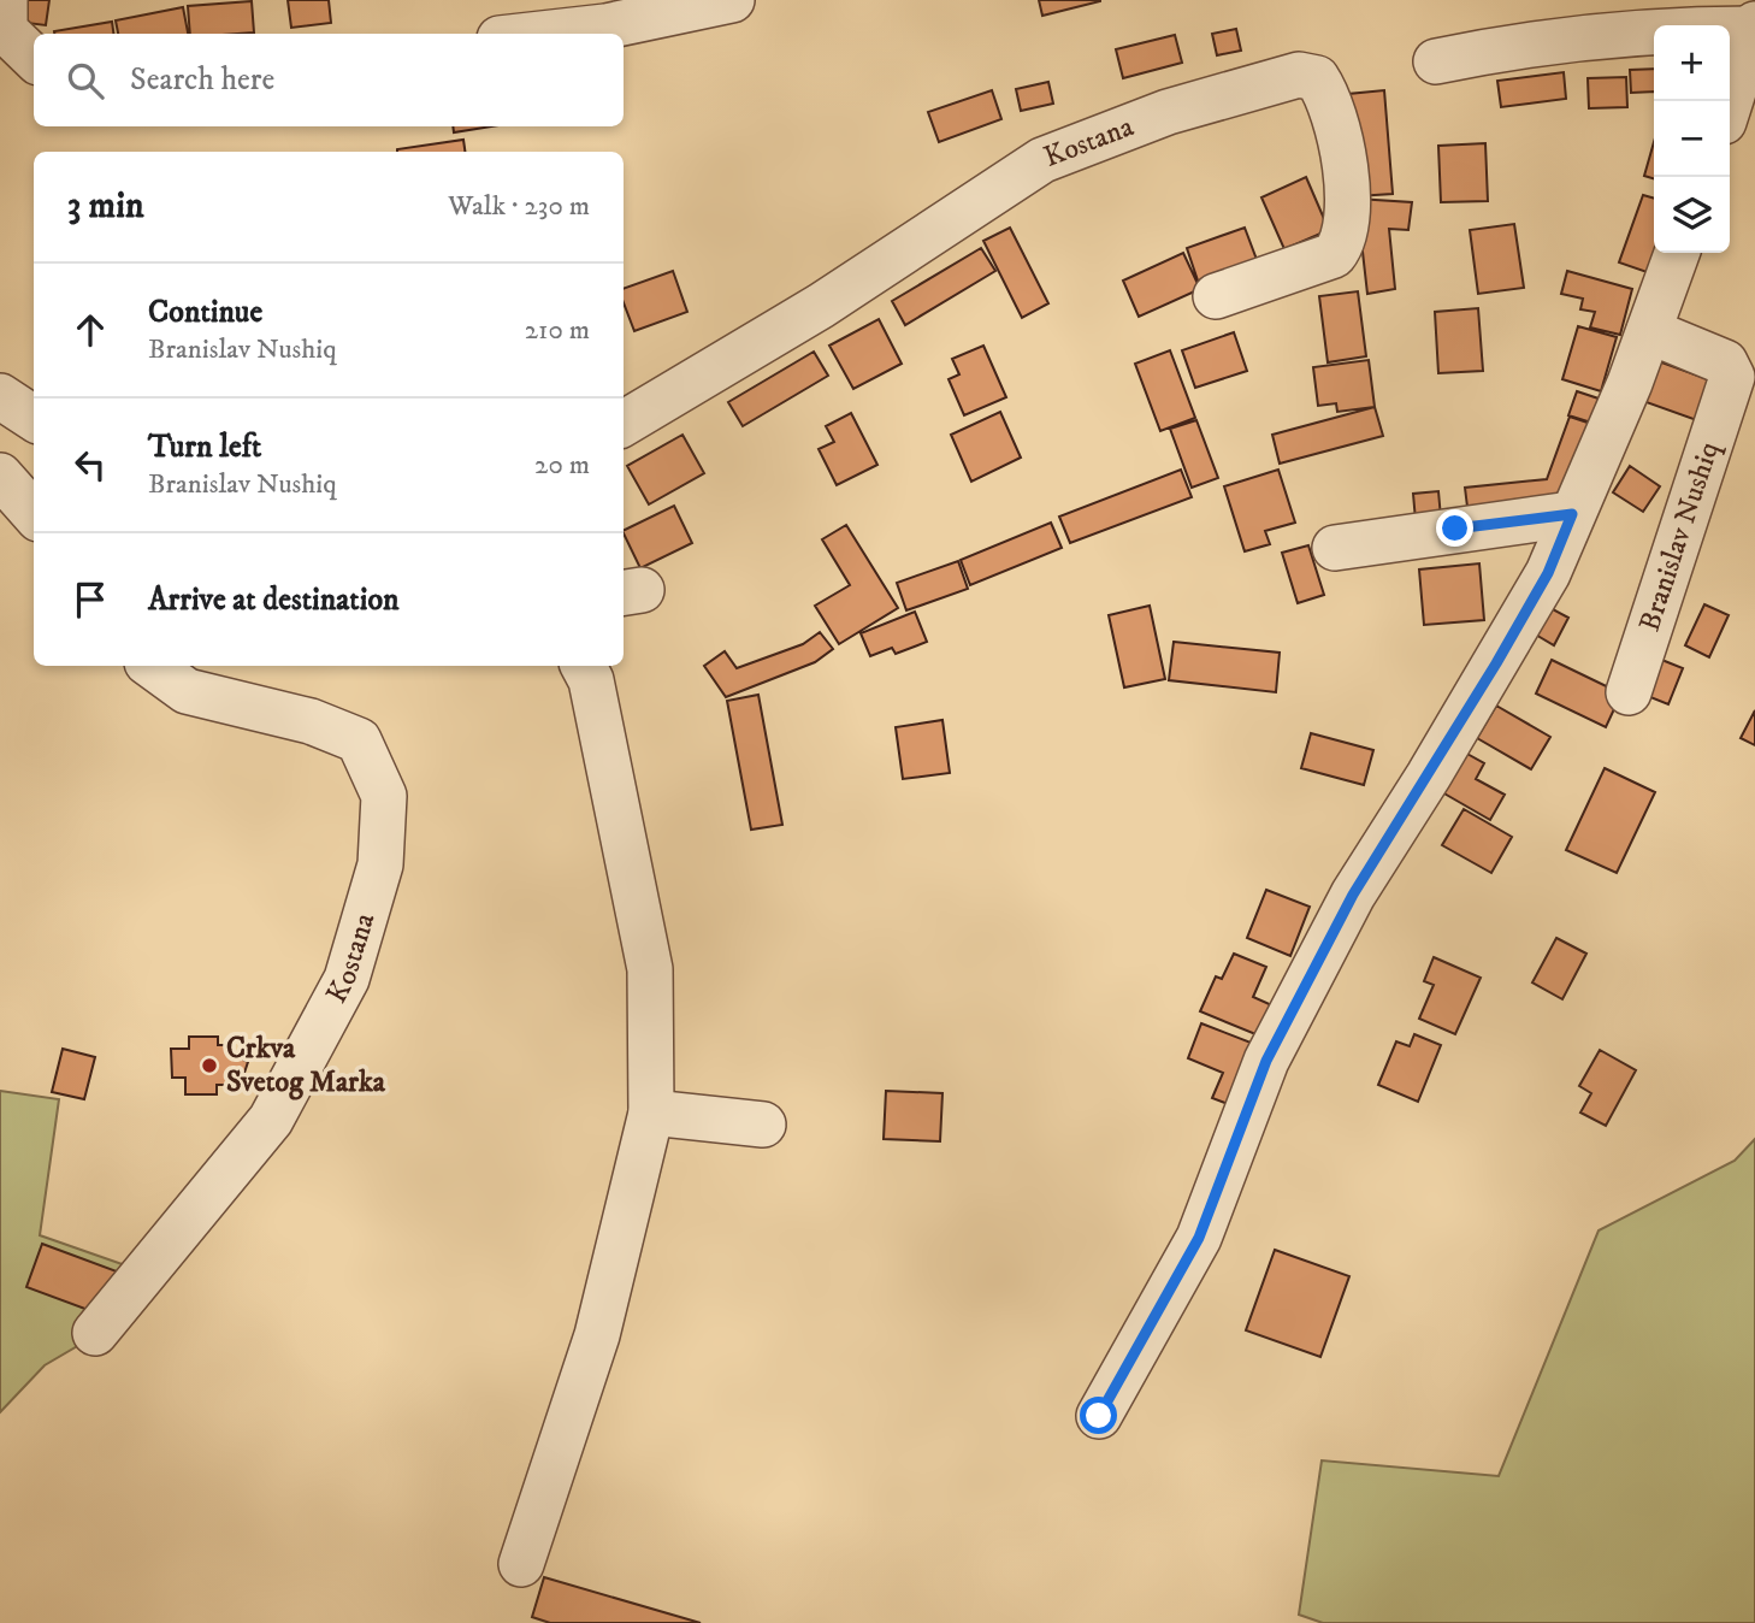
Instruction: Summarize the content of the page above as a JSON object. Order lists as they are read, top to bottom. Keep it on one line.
{"streets":{"street":["Kostana","Branislav Nushiq"]},"places":["Crkva Svetog Marka"],"page":{"map_buttons":["+","−"],"search":"Search here","heading":["3 min","Walk · 230 m"],"list":[["Continue","Branislav Nushiq","210 m"],["Turn left","Branislav Nushiq","20 m"],"Arrive at destination"]}}
